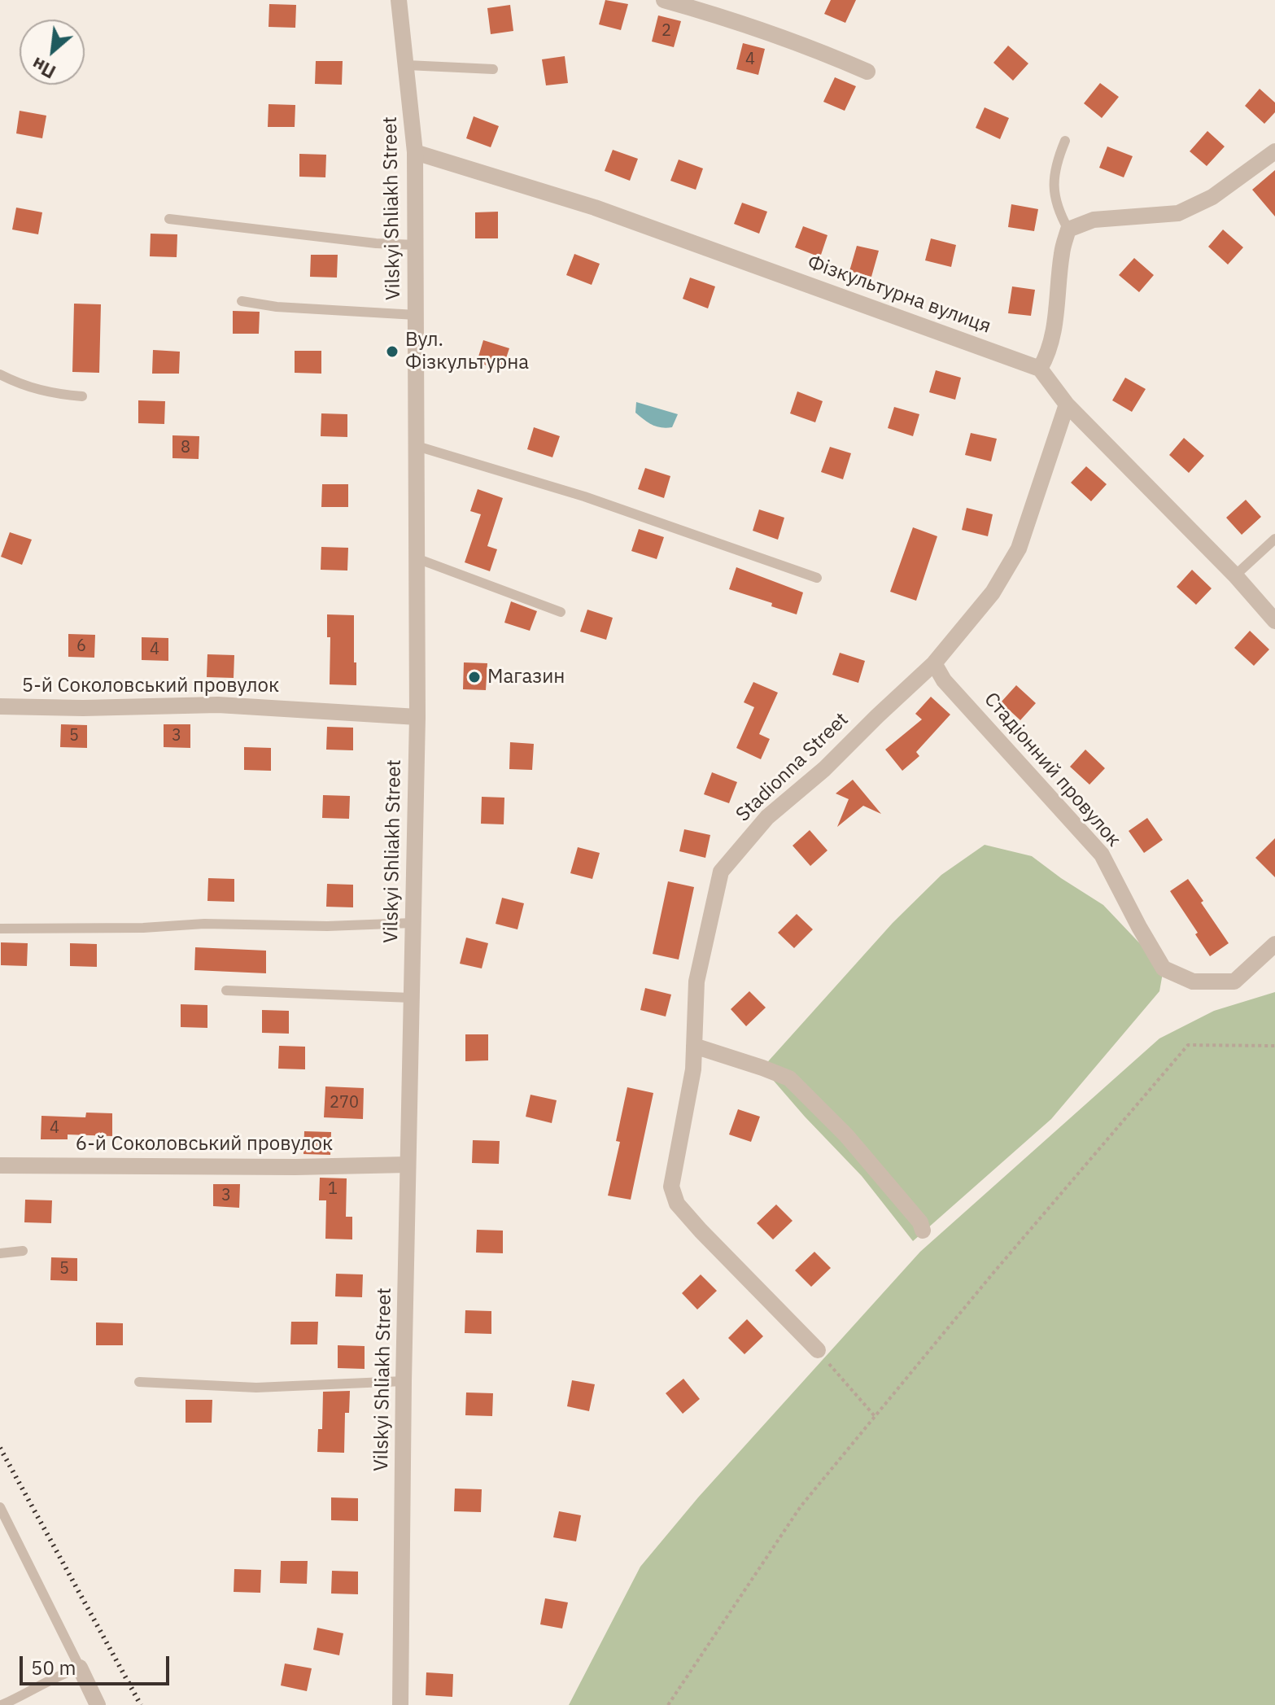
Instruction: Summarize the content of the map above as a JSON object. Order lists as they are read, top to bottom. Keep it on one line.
{"streets":{"street":["Vilskyi Shliakh Street","Фізкультурна вулиця","5-й Соколовський провулок","Stadionna Street","Стадіонний провулок","6-й Соколовський провулок"]},"crossings":[["Vilskyi Shliakh Street","Фізкультурна вулиця"],["Vilskyi Shliakh Street","5-й Соколовський провулок"],["Vilskyi Shliakh Street","6-й Соколовський провулок"],["Stadionna Street","Стадіонний провулок"]],"places":["Вул. Фізкультурна","Магазин"],"house_numbers":["2","4","8","6","4","5","3","270","4","1","3","5"],"scale_bar":"50 m","north":"bottom left"}
